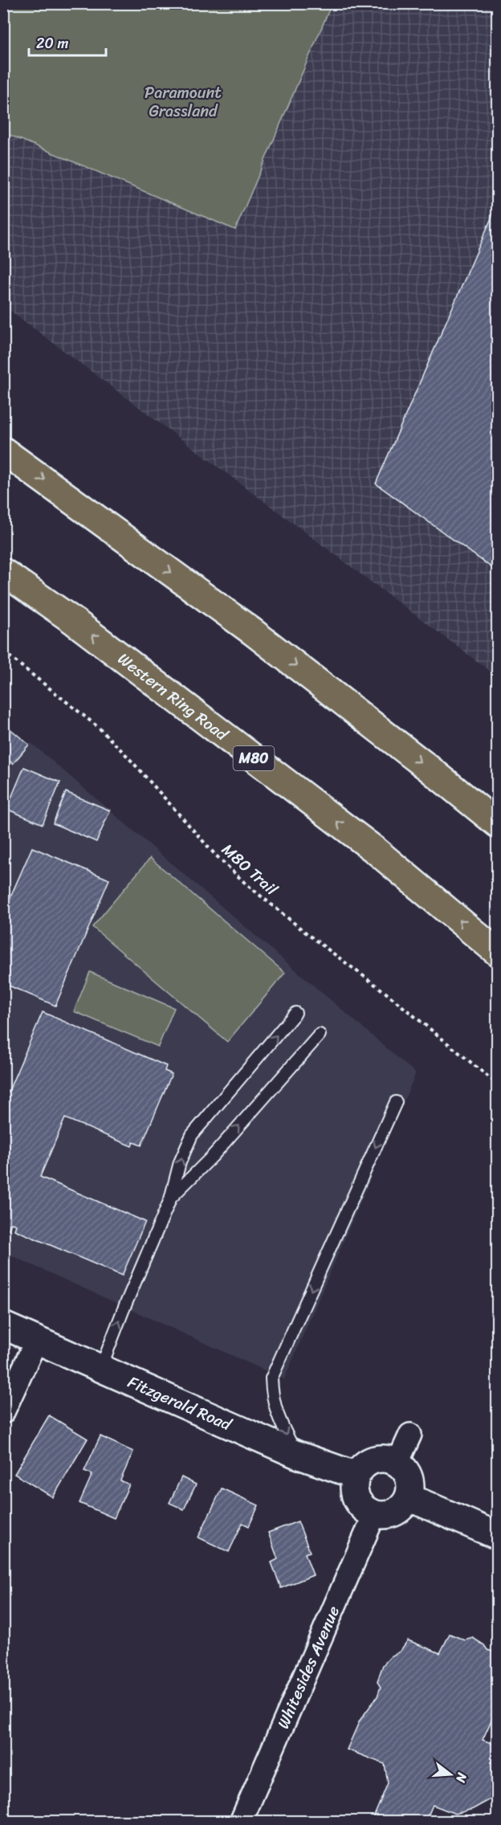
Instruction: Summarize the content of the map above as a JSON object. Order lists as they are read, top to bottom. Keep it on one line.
{"streets":{"highway":["Western Ring Road","M80"],"street":["Fitzgerald Road","Whitesides Avenue"],"path":["M80 Trail"]},"crossings":[["Fitzgerald Road","Whitesides Avenue"]],"parks":["Paramount Grassland"],"scale_bar":"20 m","north":"right"}
